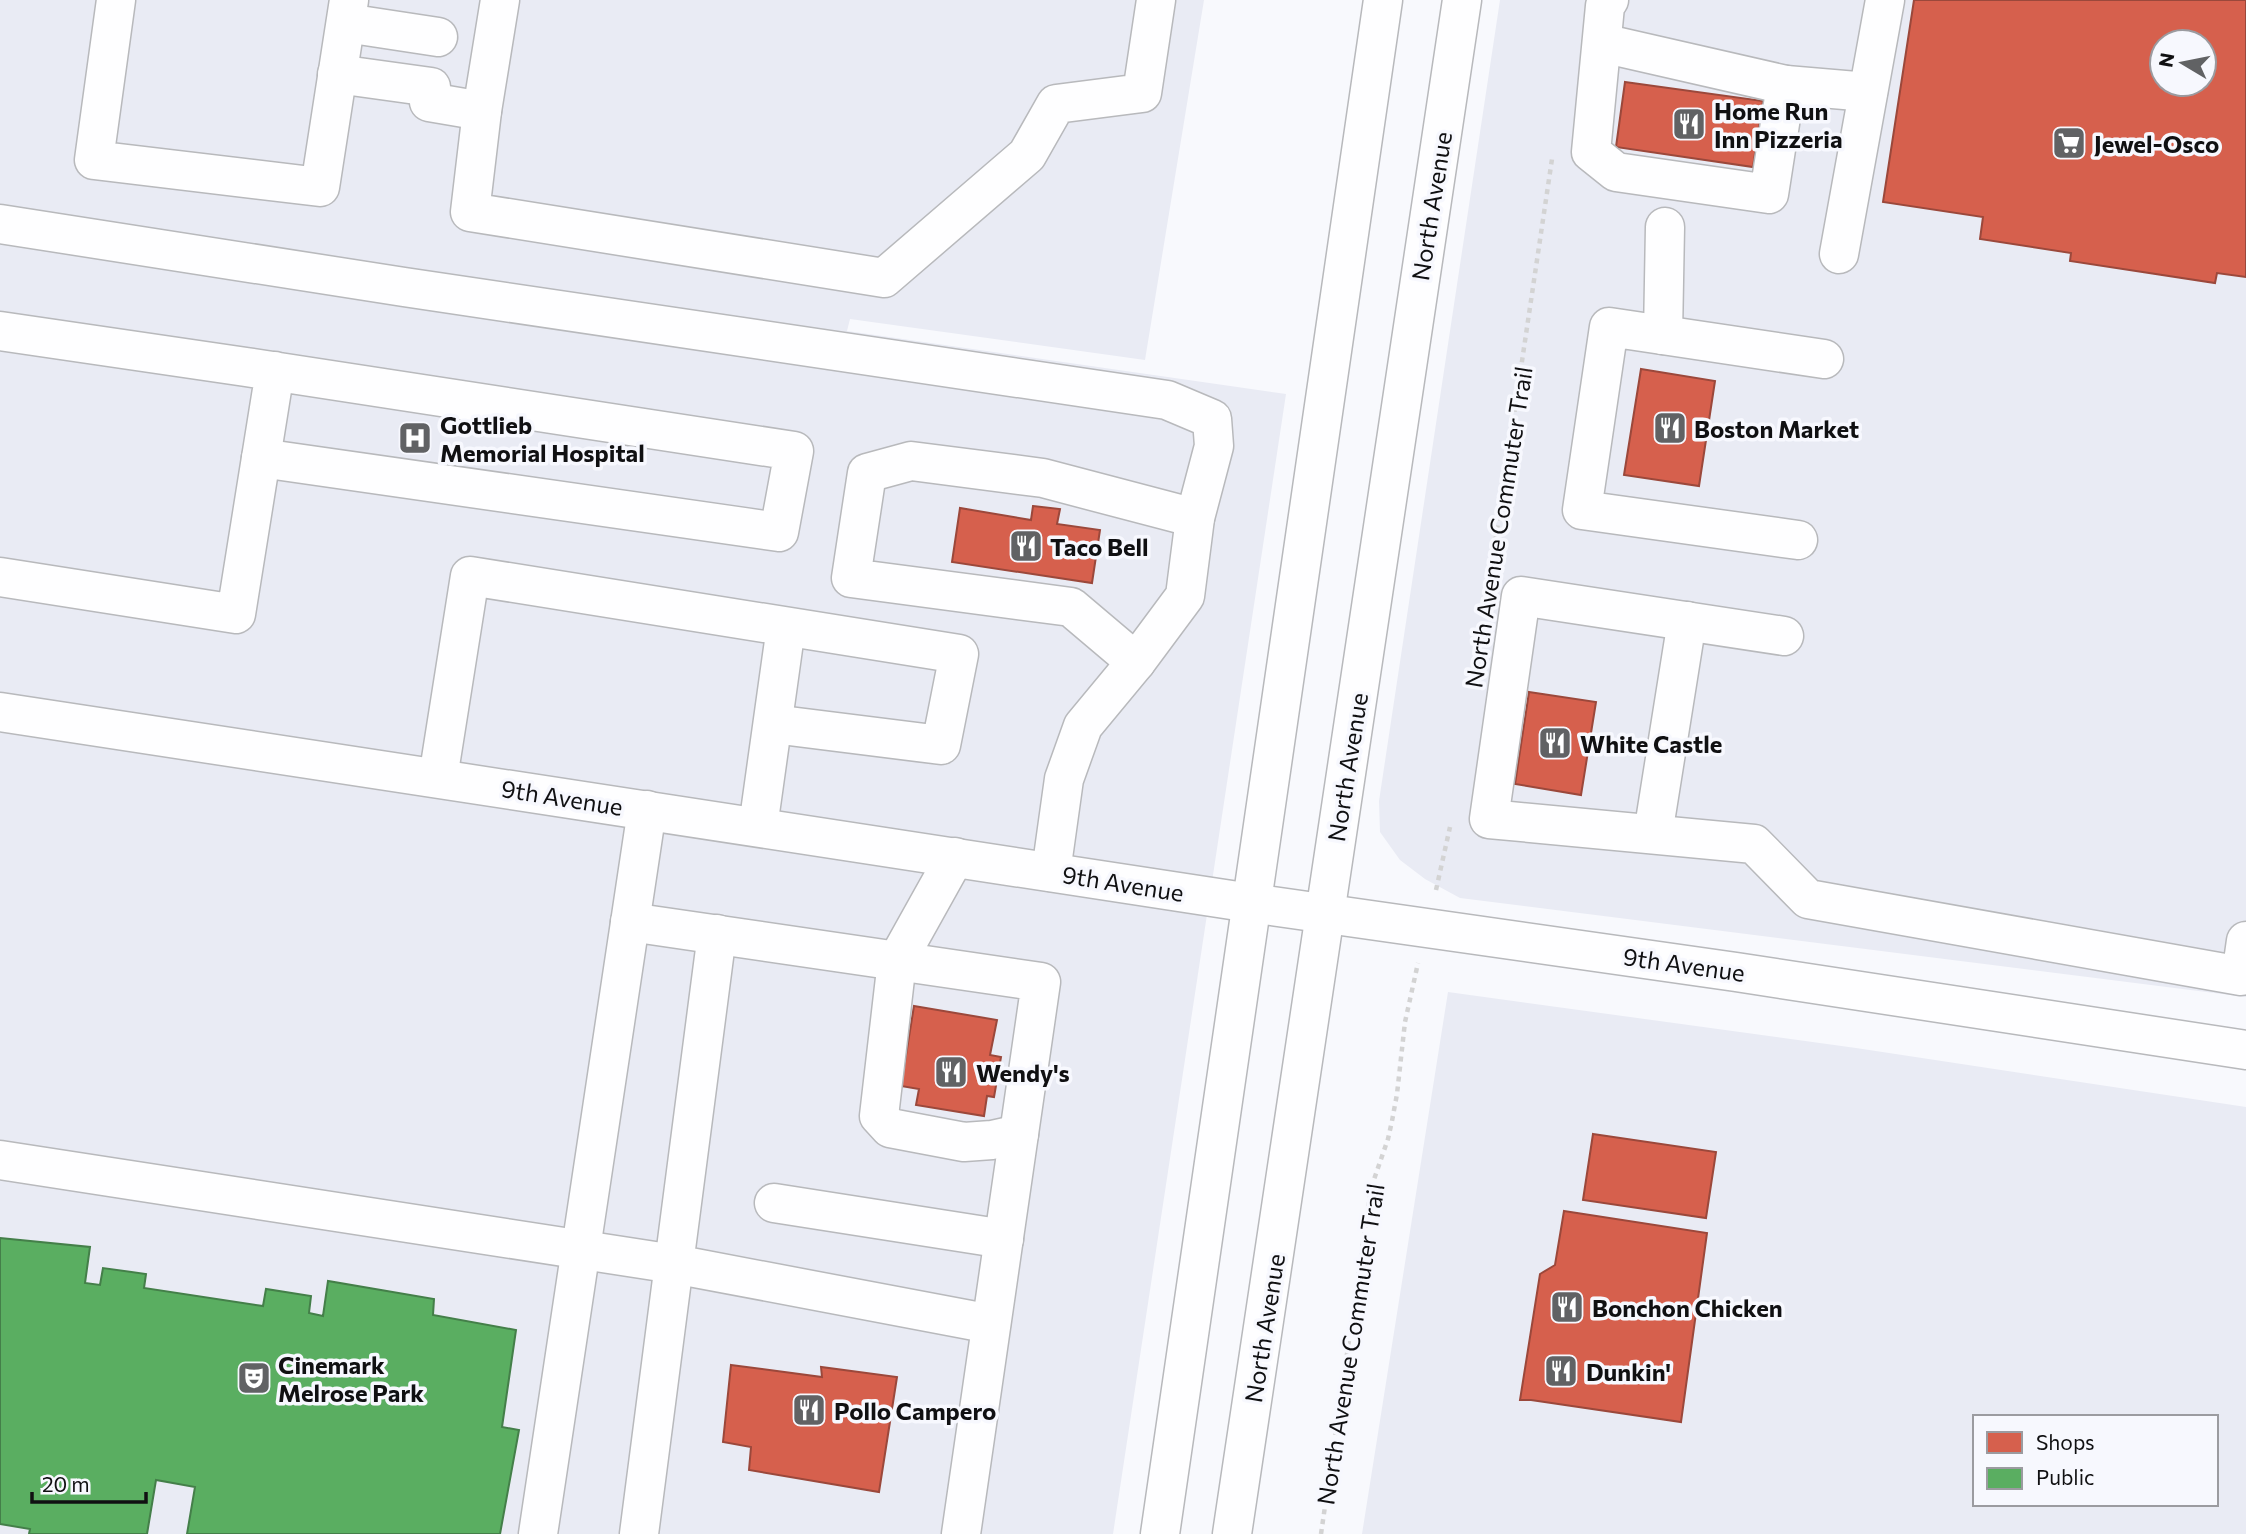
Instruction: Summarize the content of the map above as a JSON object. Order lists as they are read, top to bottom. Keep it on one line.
{"streets":{"main road":["North Avenue","9th Avenue"],"path":["North Avenue Commuter Trail"]},"crossings":[["North Avenue","9th Avenue"]],"places":{"restaurant":["Home Run Inn Pizzeria","Boston Market","Taco Bell","White Castle","Wendy's","Bonchon Chicken","Dunkin'","Pollo Campero"],"supermarket":["Jewel-Osco"],"hospital":["Gottlieb Memorial Hospital"],"theatre":["Cinemark Melrose Park"]},"legend":["Shops","Public"],"scale_bar":"20 m","north":"left"}
